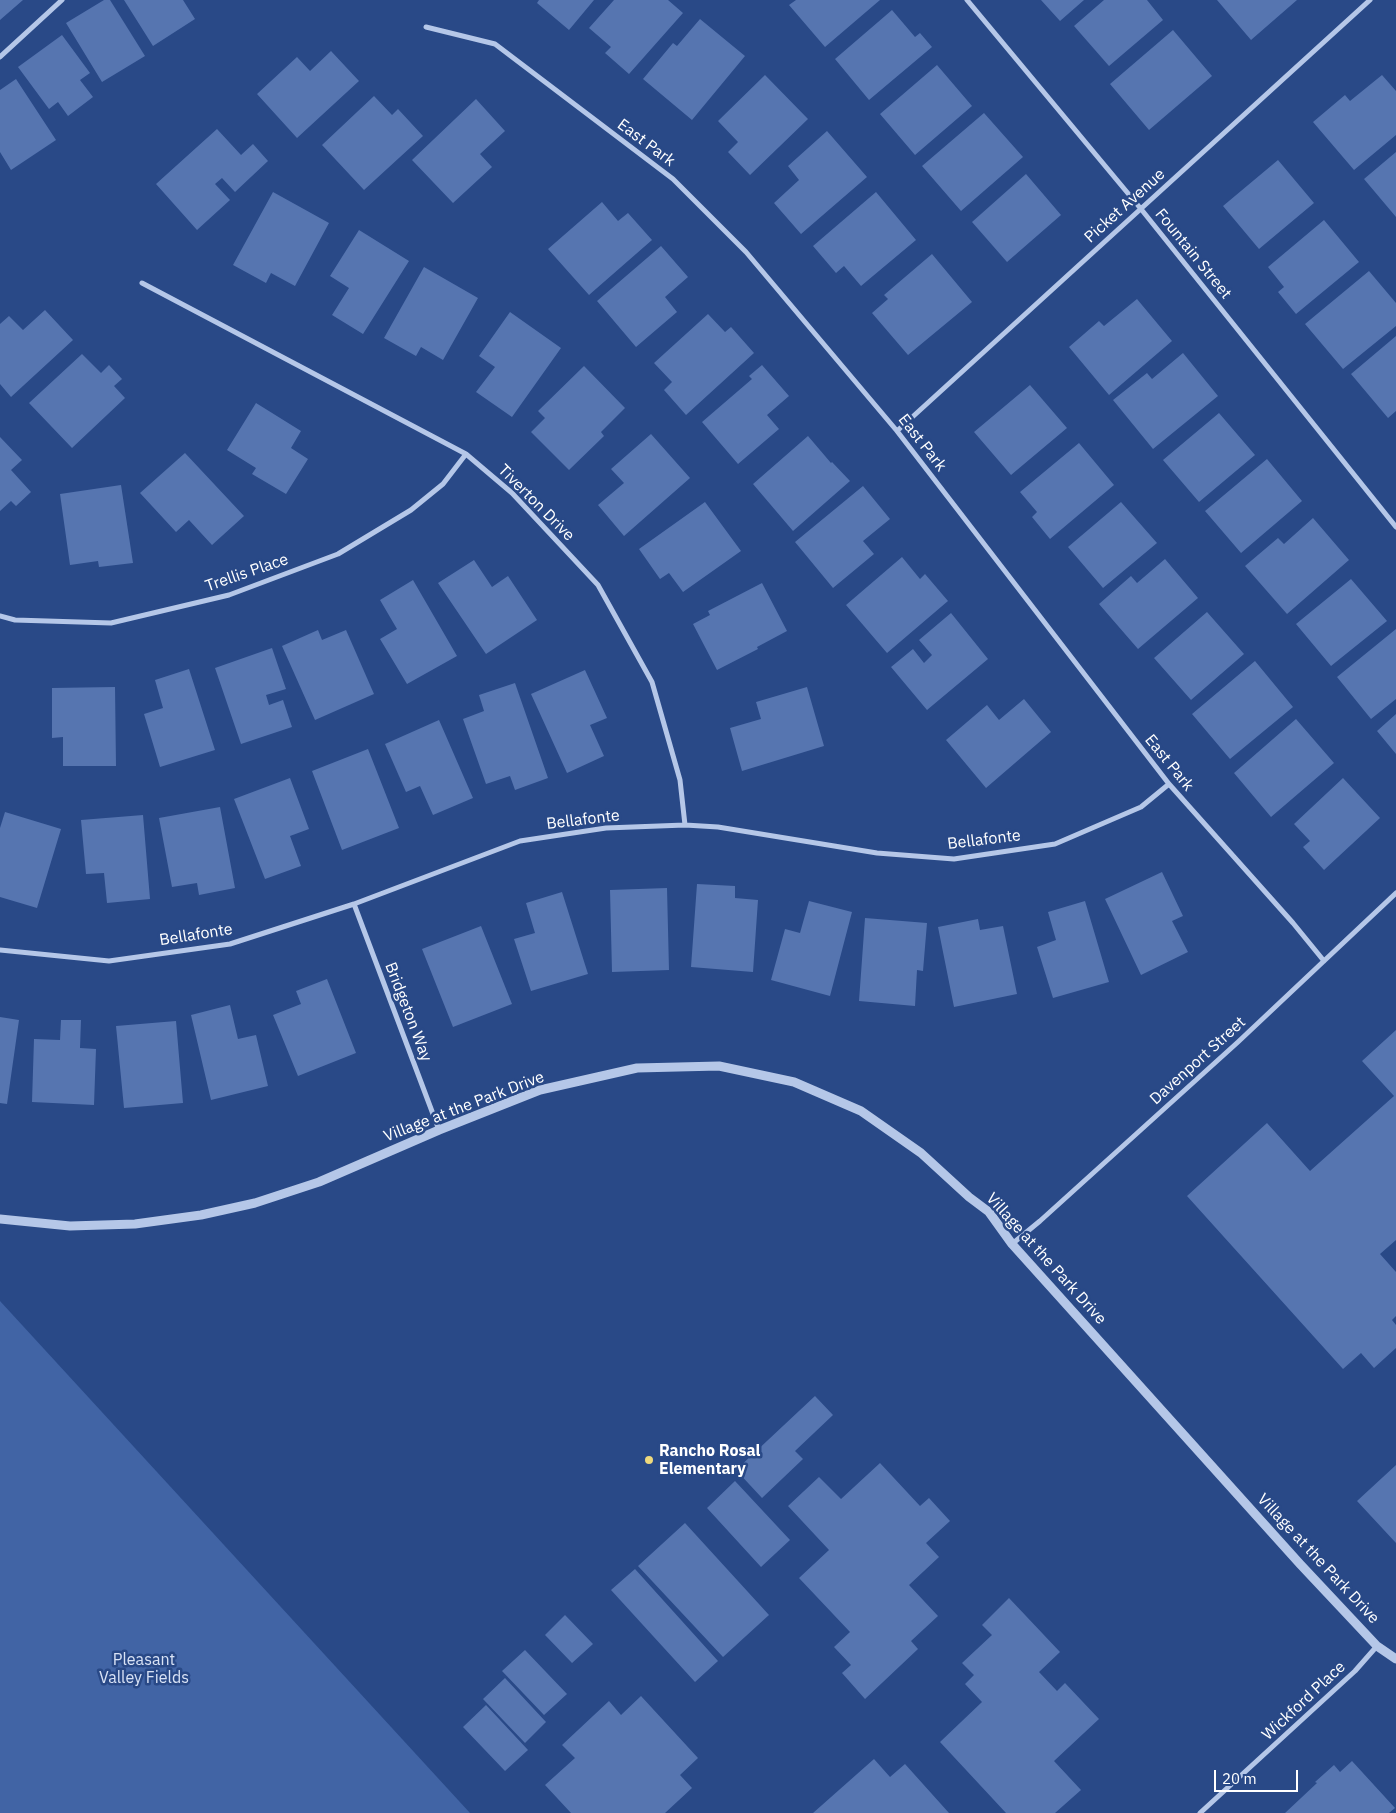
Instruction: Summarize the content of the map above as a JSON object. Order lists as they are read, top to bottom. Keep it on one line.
{"streets":{"street":["East Park","Picket Avenue","Fountain Street","Tiverton Drive","Trellis Place","Bellafonte","Bridgeton Way","Davenport Street","Village at the Park Drive","Wickford Place"]},"crossings":[["East Park","Picket Avenue"],["East Park","Bellafonte"],["East Park","Davenport Street"],["Picket Avenue","Fountain Street"],["Tiverton Drive","Trellis Place"],["Tiverton Drive","Bellafonte"],["Bellafonte","Bridgeton Way"],["Bridgeton Way","Village at the Park Drive"],["Davenport Street","Village at the Park Drive"],["Village at the Park Drive","Wickford Place"]],"parks":["Pleasant Valley Fields"],"places":["Rancho Rosal Elementary"],"scale_bar":"20 m"}
